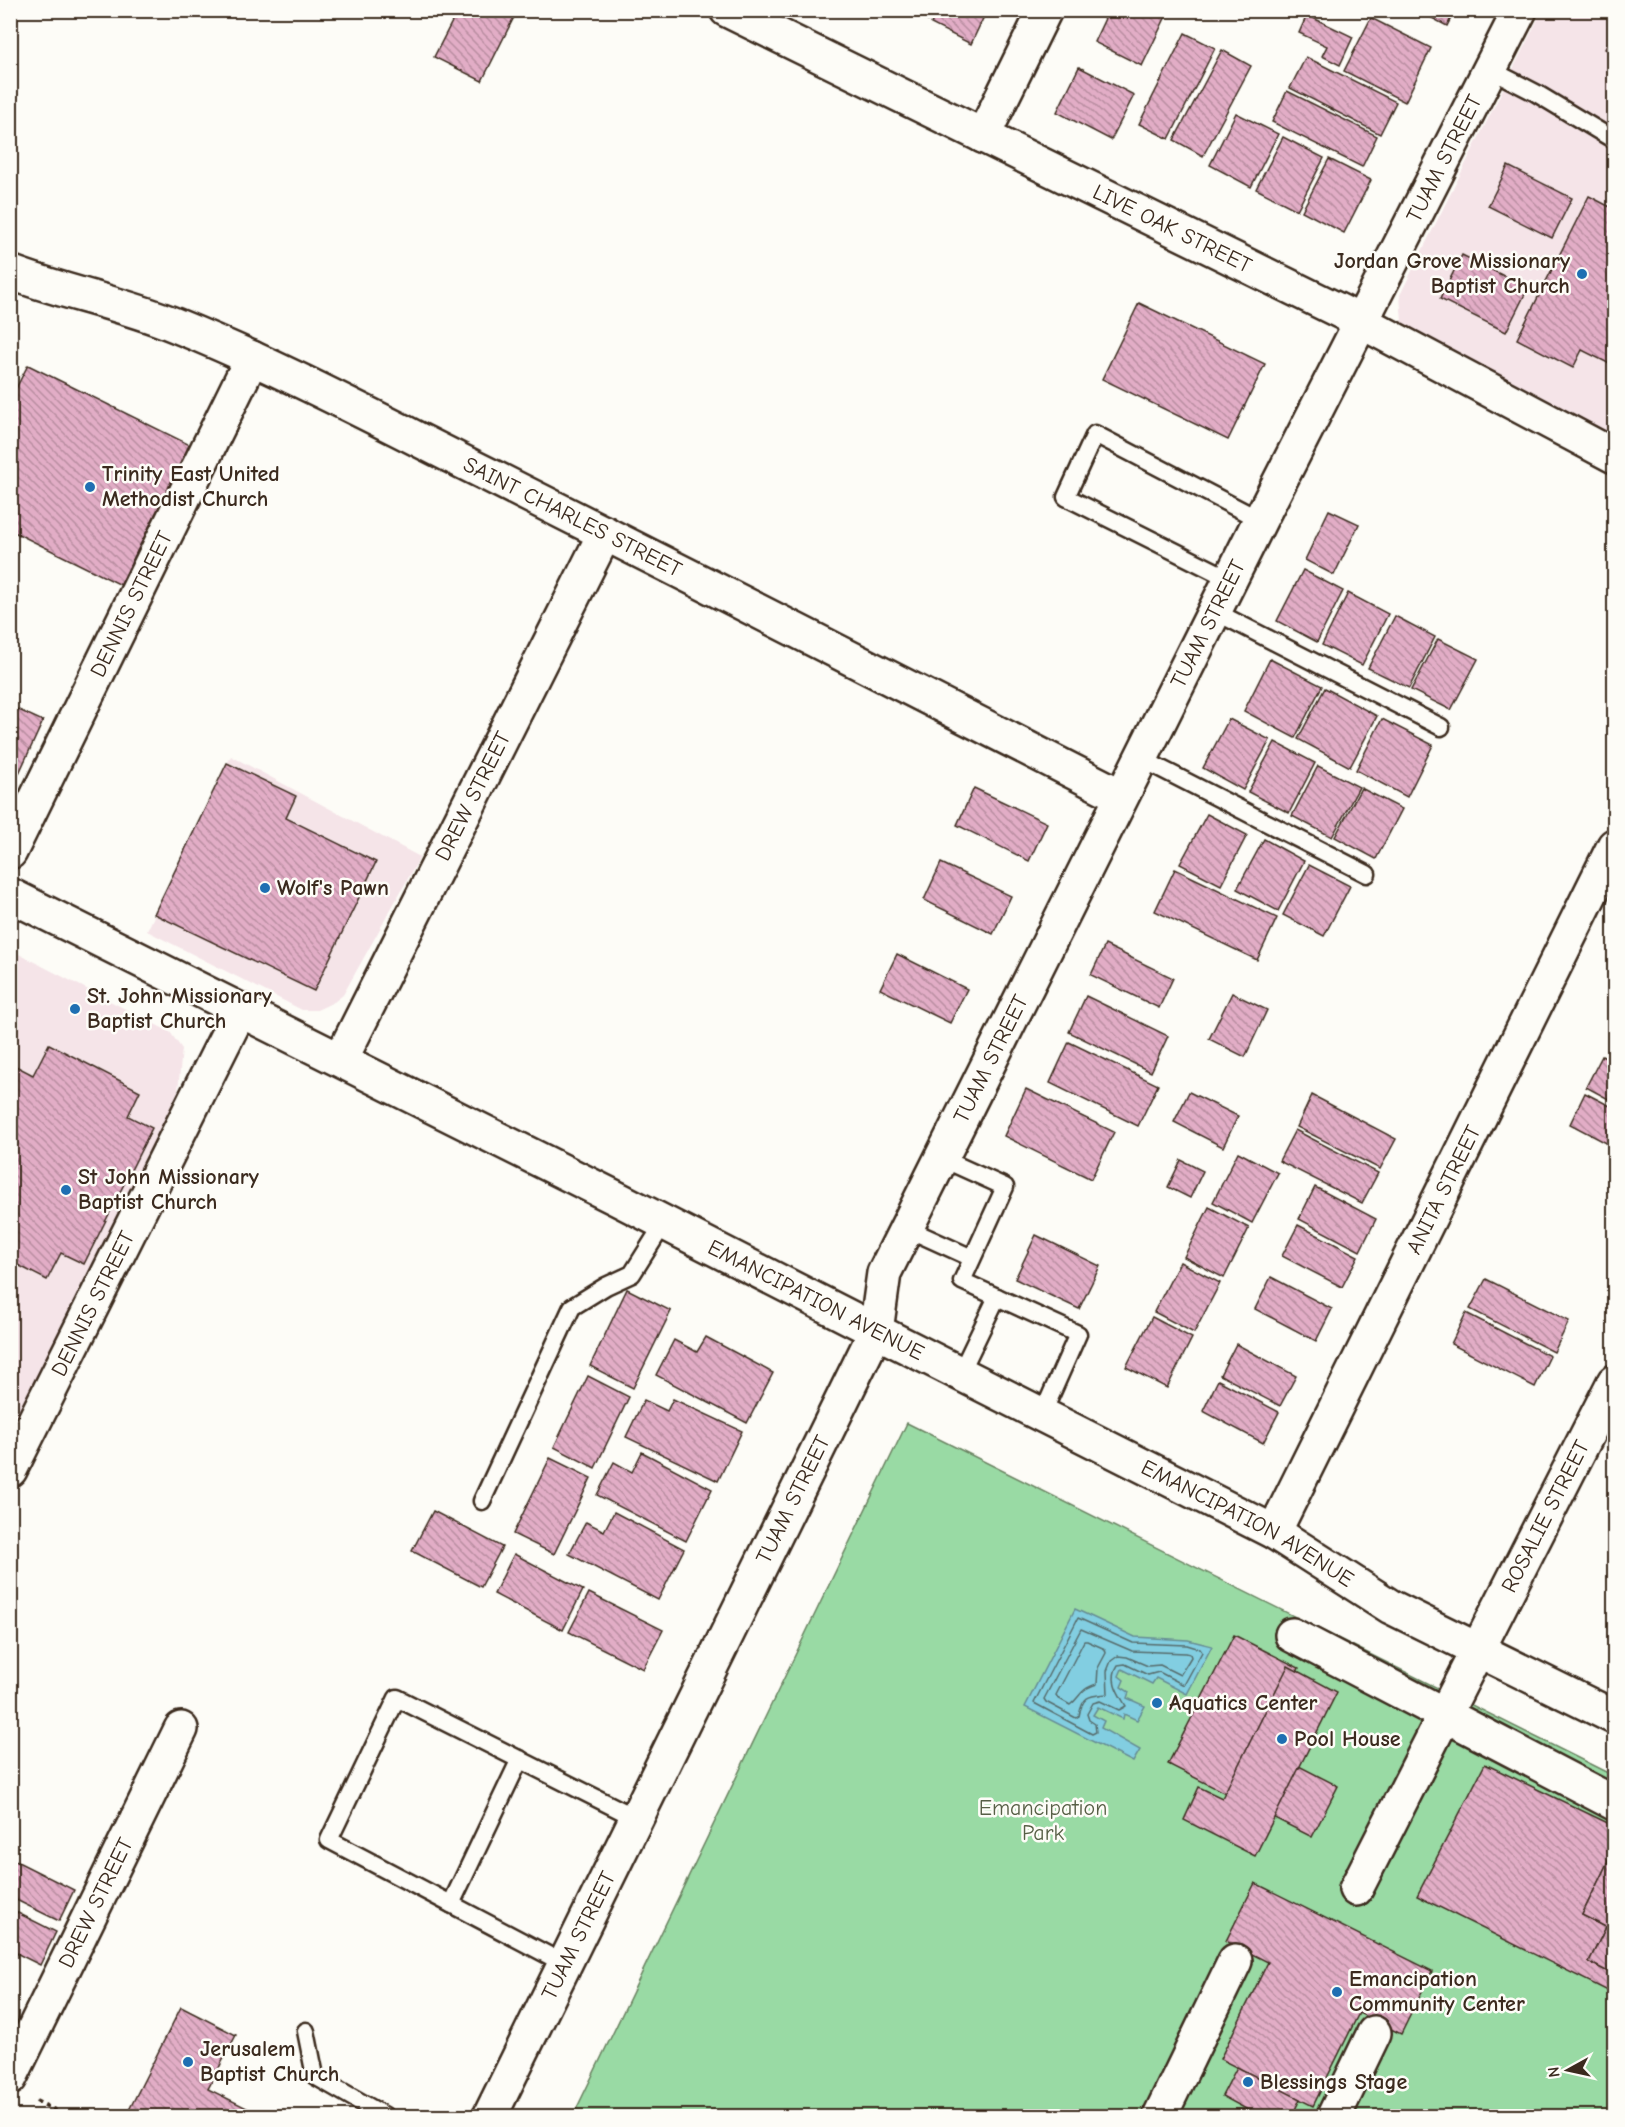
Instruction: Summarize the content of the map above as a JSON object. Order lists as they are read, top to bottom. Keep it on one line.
{"streets":{"street":["TUAM STREET","LIVE OAK STREET","SAINT CHARLES STREET","DENNIS STREET","DREW STREET","ANITA STREET","EMANCIPATION AVENUE","ROSALIE STREET"]},"crossings":[["TUAM STREET","LIVE OAK STREET"],["TUAM STREET","SAINT CHARLES STREET"],["TUAM STREET","EMANCIPATION AVENUE"],["SAINT CHARLES STREET","DENNIS STREET"],["SAINT CHARLES STREET","DREW STREET"],["DENNIS STREET","EMANCIPATION AVENUE"],["DREW STREET","EMANCIPATION AVENUE"],["ANITA STREET","EMANCIPATION AVENUE"],["EMANCIPATION AVENUE","ROSALIE STREET"]],"parks":["Emancipation Park"],"places":["Jordan Grove Missionary Baptist Church","Trinity East United Methodist Church","Wolf's Pawn","St. John Missionary Baptist Church","St John Missionary Baptist Church","Aquatics Center","Pool House","Emancipation Community Center","Jerusalem Baptist Church","Blessings Stage"],"north":"left"}
